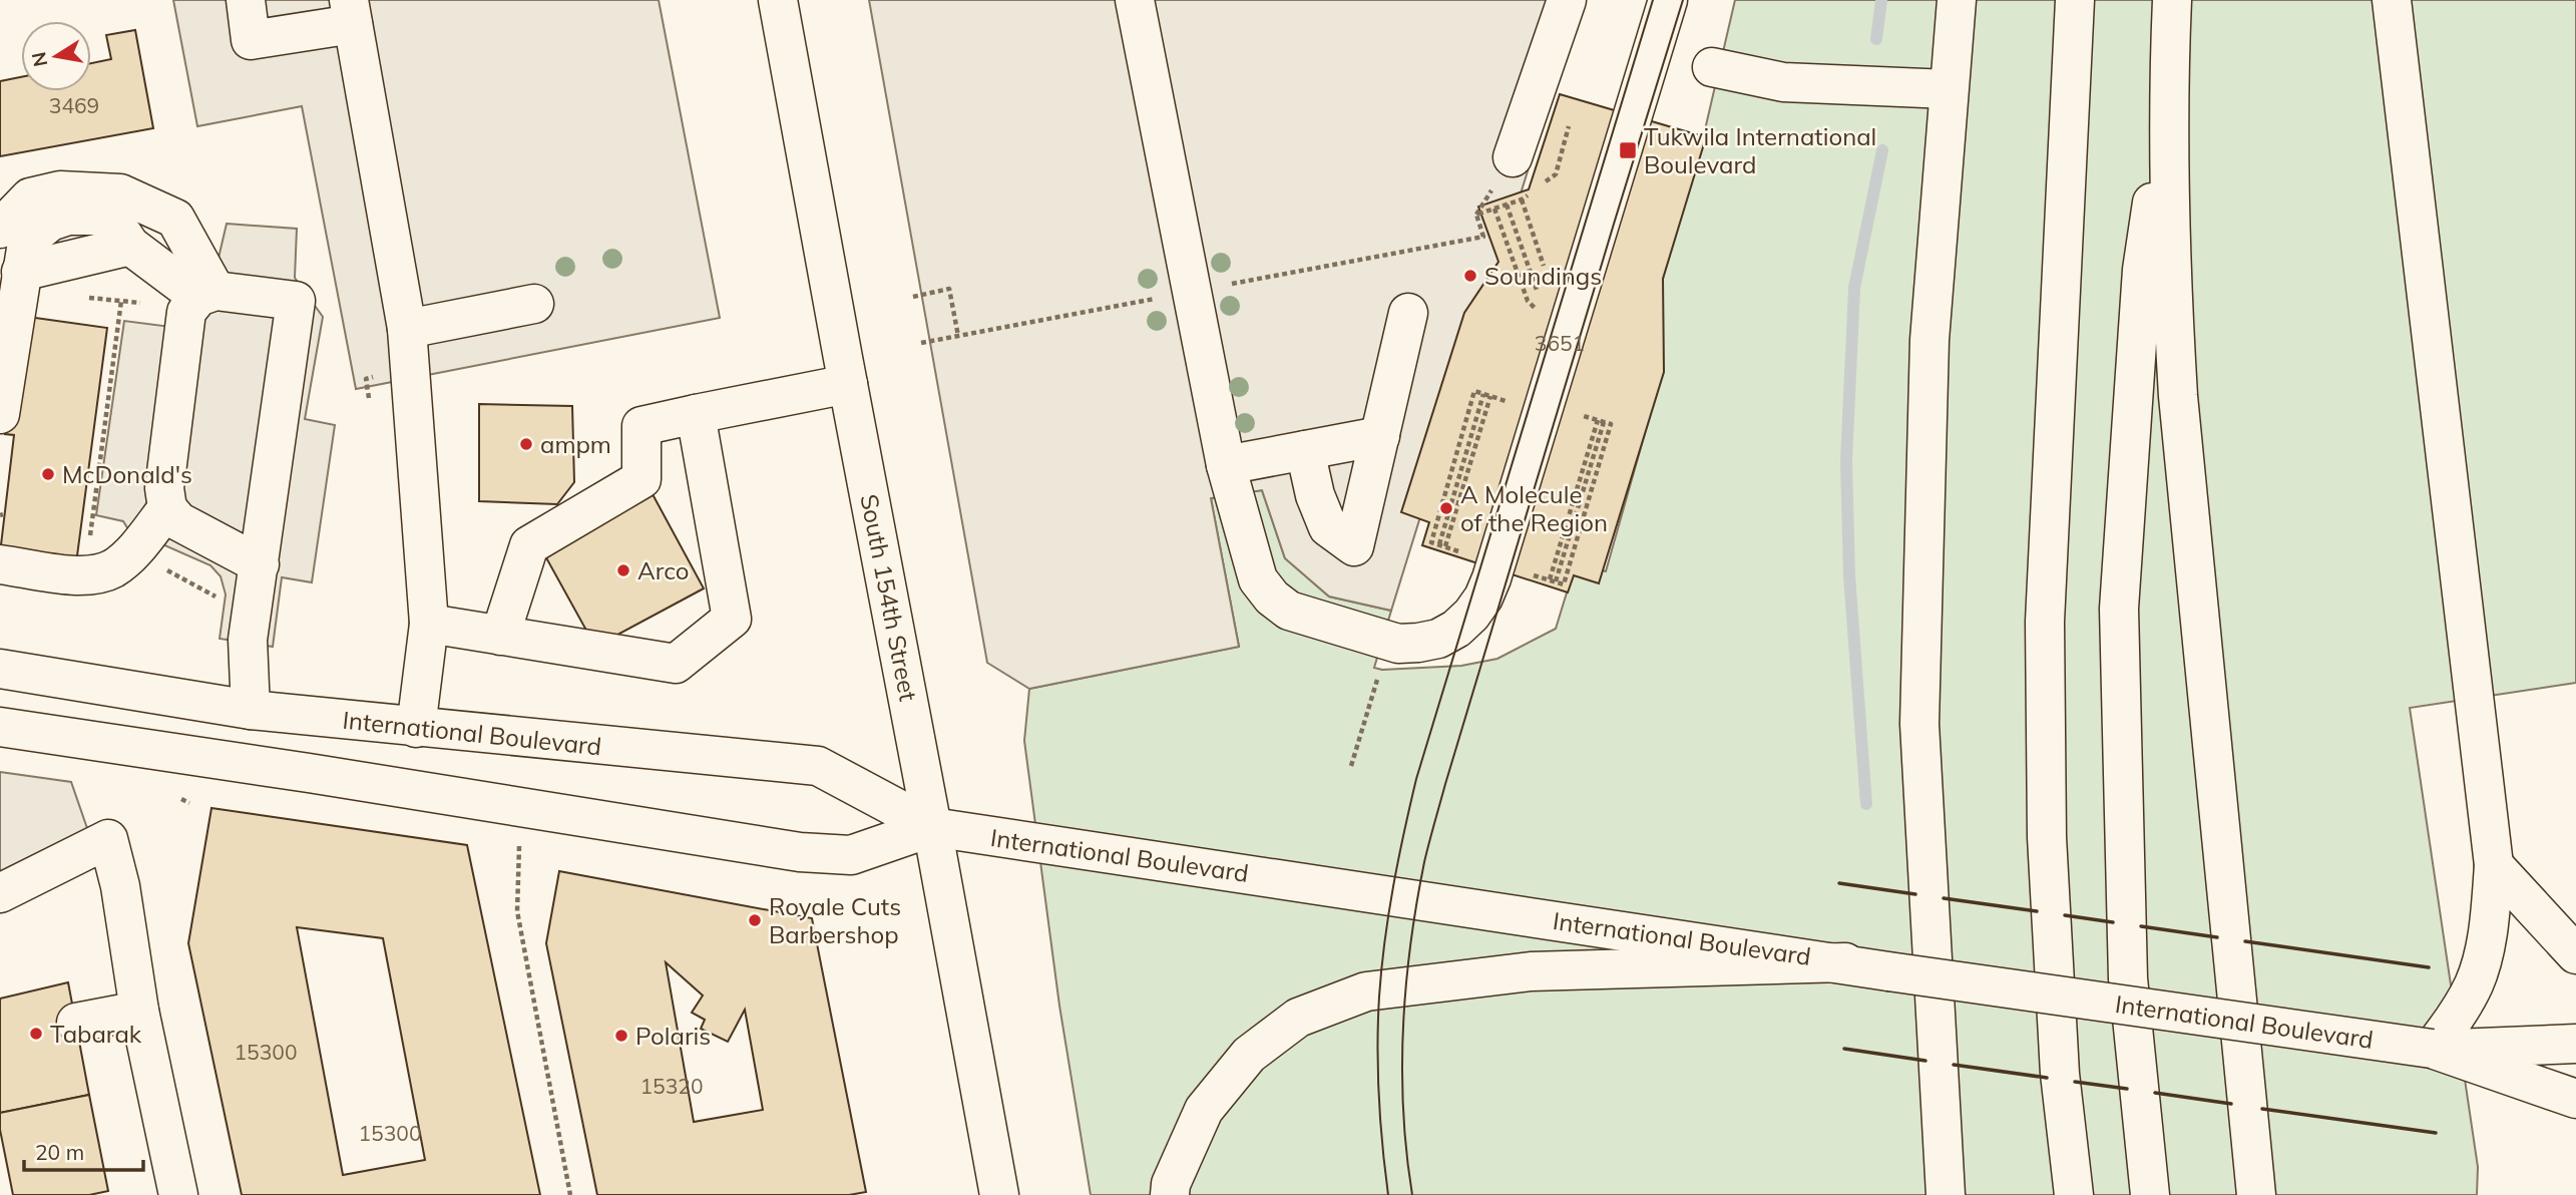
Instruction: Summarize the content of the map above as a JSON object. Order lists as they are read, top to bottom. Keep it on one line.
{"streets":{"main road":["South 154th Street","International Boulevard"]},"crossings":[["South 154th Street","International Boulevard"]],"places":{"transit":["Tukwila International Boulevard"],"other":["Soundings","ampm","McDonald's","A Molecule of the Region","Arco","Royale Cuts Barbershop","Tabarak","Polaris"]},"house_numbers":["3469","3651","15300","15320","15300"],"scale_bar":"20 m","north":"left"}
